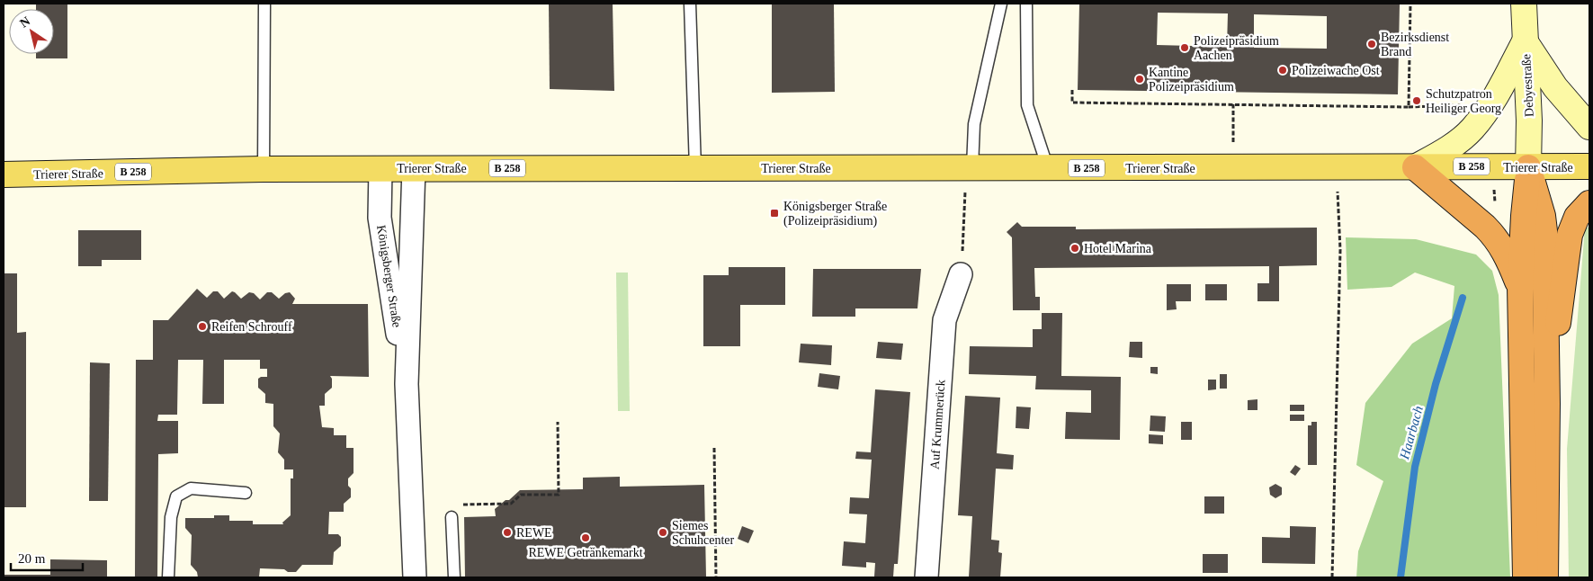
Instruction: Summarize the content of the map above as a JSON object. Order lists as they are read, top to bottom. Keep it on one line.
{"streets":{"main road":["Debyestraße","B 258","Trierer Straße"],"street":["Königsberger Straße","Auf Krummerück"]},"crossings":[["Debyestraße","B 258"],["Debyestraße","Trierer Straße"],["B 258","Trierer Straße"],["Trierer Straße","Königsberger Straße"]],"water":["Haarbach"],"places":{"other":["Bezirksdienst Brand","Polizeipräsidium Aachen","Polizeiwache Ost","Kantine Polizeipräsidium","Schutzpatron Heiliger Georg","Hotel Marina","Reifen Schrouff","REWE","Siemes Schuhcenter","REWE Getränkemarkt"],"transit":["Königsberger Straße (Polizeipräsidium)"]},"scale_bar":"20 m","north":"top left"}
